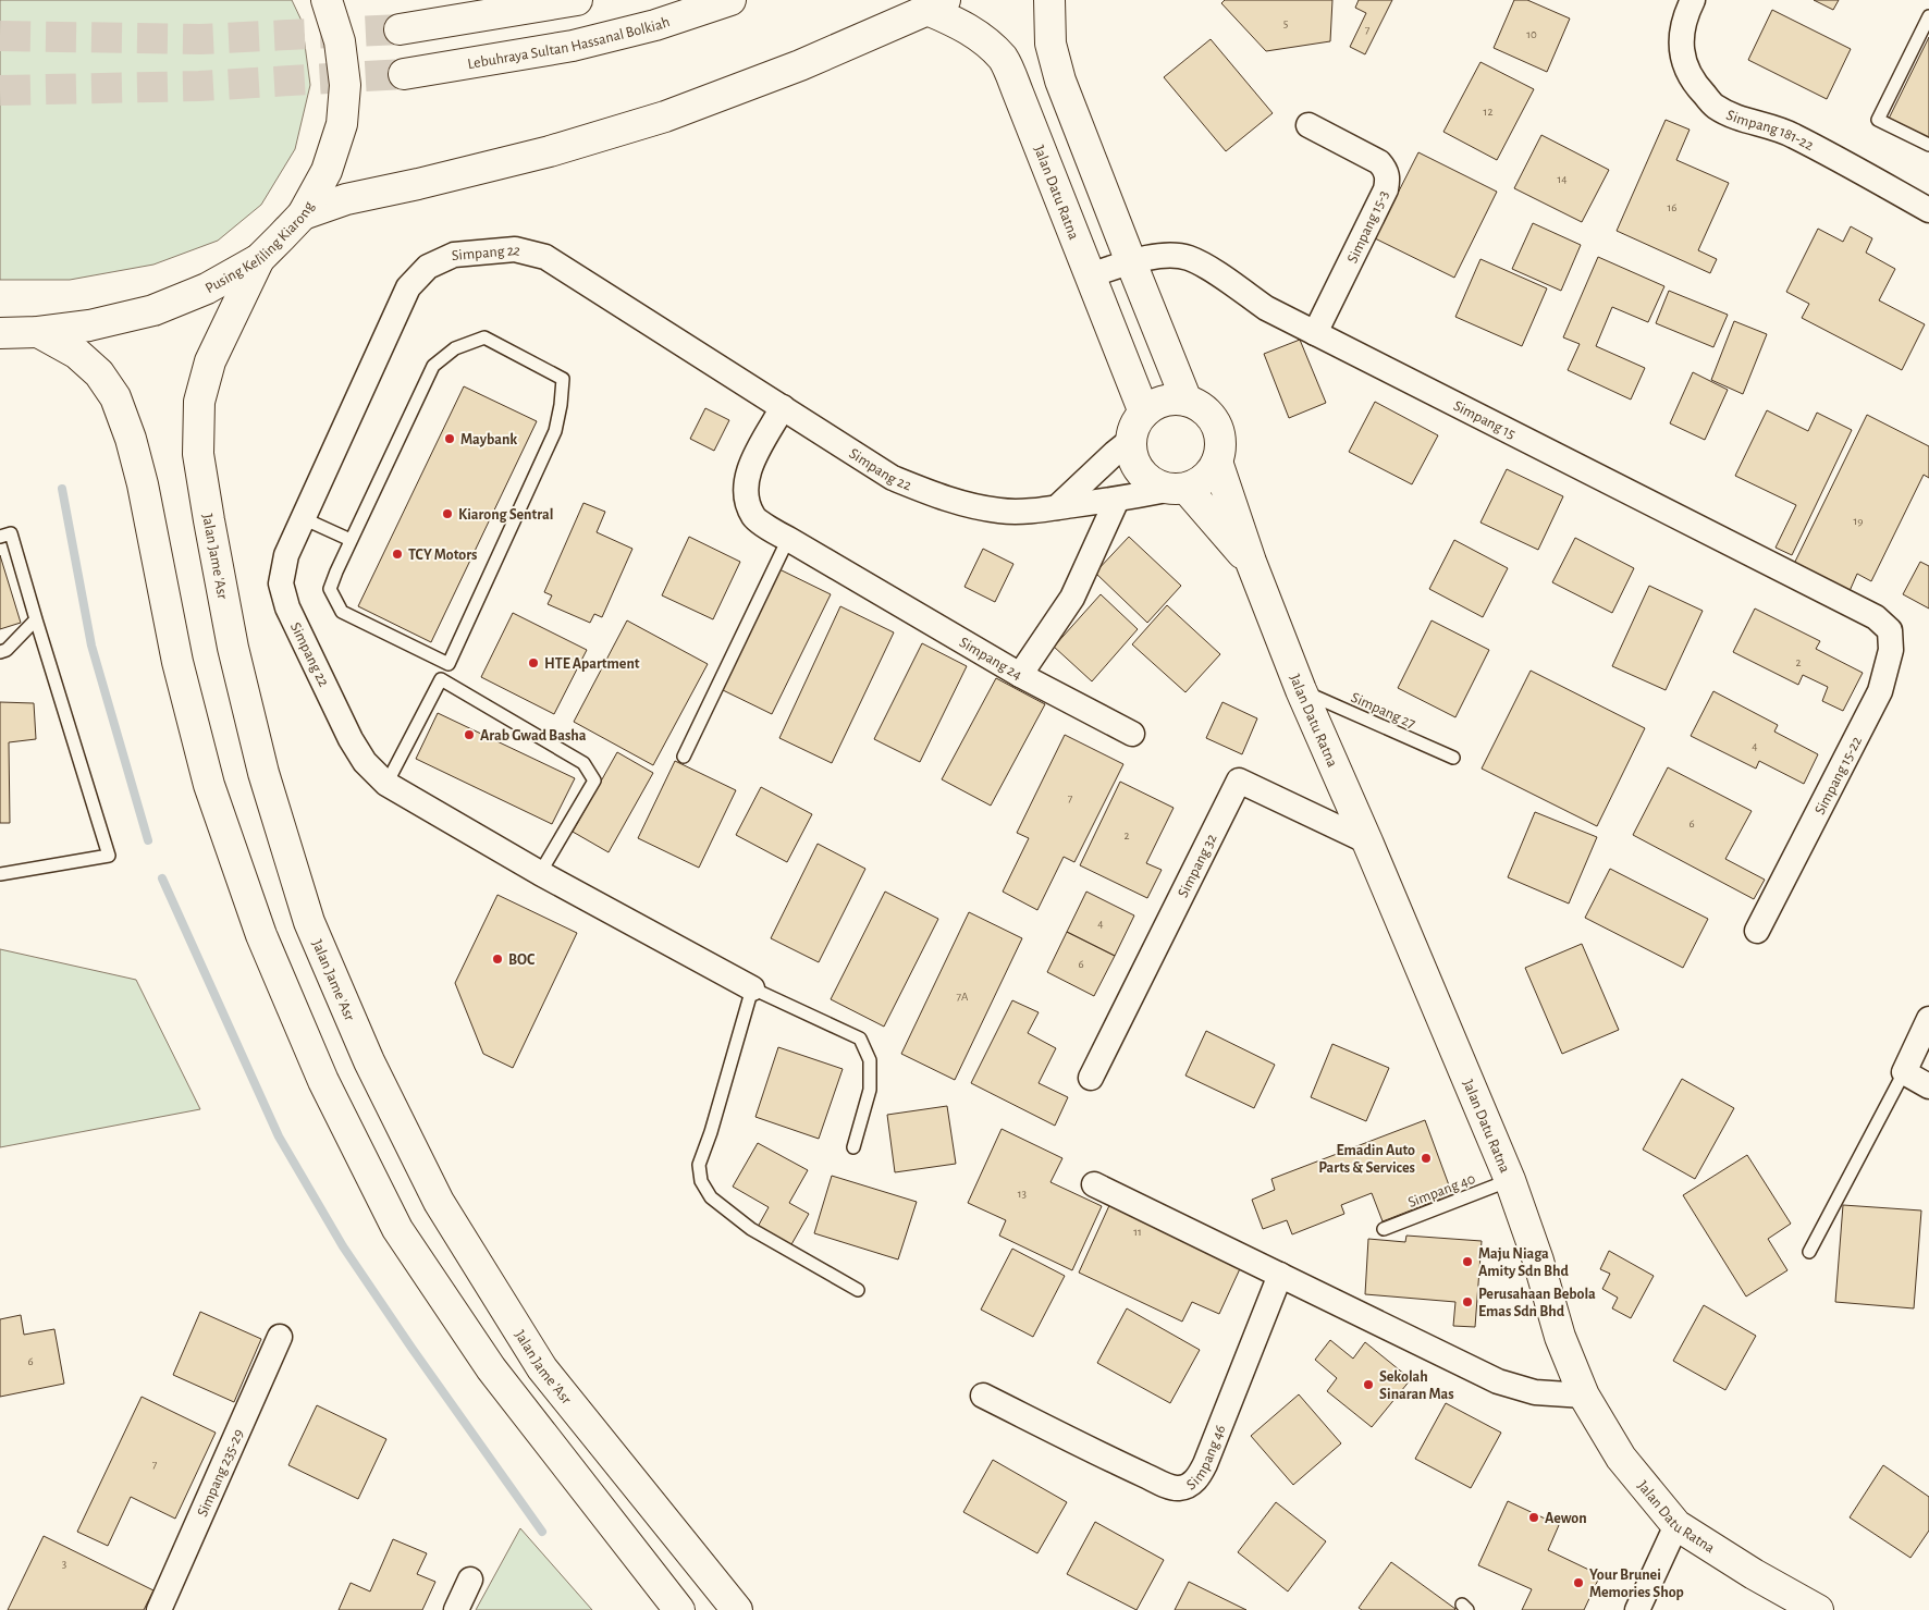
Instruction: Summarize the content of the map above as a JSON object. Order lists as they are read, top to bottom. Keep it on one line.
{"streets":{"main road":["Lebuhraya Sultan Hassanal Bolkiah","Jalan Datu Ratna","Pusing Keliling Kiarong","Jalan Jame 'Asr"],"street":["Simpang 181-22","Simpang 15-3","Simpang 22","Simpang 15","Simpang 24","Simpang 15-22","Simpang 32","Simpang 46","Simpang 235-29"],"lane":["Simpang 27","Simpang 40"]},"crossings":[["Jalan Datu Ratna","Simpang 22"],["Jalan Datu Ratna","Simpang 15"],["Jalan Datu Ratna","Simpang 27"],["Jalan Datu Ratna","Simpang 32"],["Jalan Datu Ratna","Simpang 40"],["Simpang 15-3","Simpang 15"],["Pusing Keliling Kiarong","Jalan Jame 'Asr"],["Simpang 22","Simpang 24"],["Simpang 15","Simpang 15-22"]],"places":["Maybank","Kiarong Sentral","TCY Motors","HTE Apartment","Arab Gwad Basha","BOC","Emadin Auto Parts & Services","Maju Niaga Amity Sdn Bhd","Perusahaan Bebola Emas Sdn Bhd","Sekolah Sinaran Mas","Aewon","Your Brunei Memories Shop"],"house_numbers":["5","7","10","12","14","16","19","2","4","7","6","2","4","6","7A","13","11","6","7","3"]}
